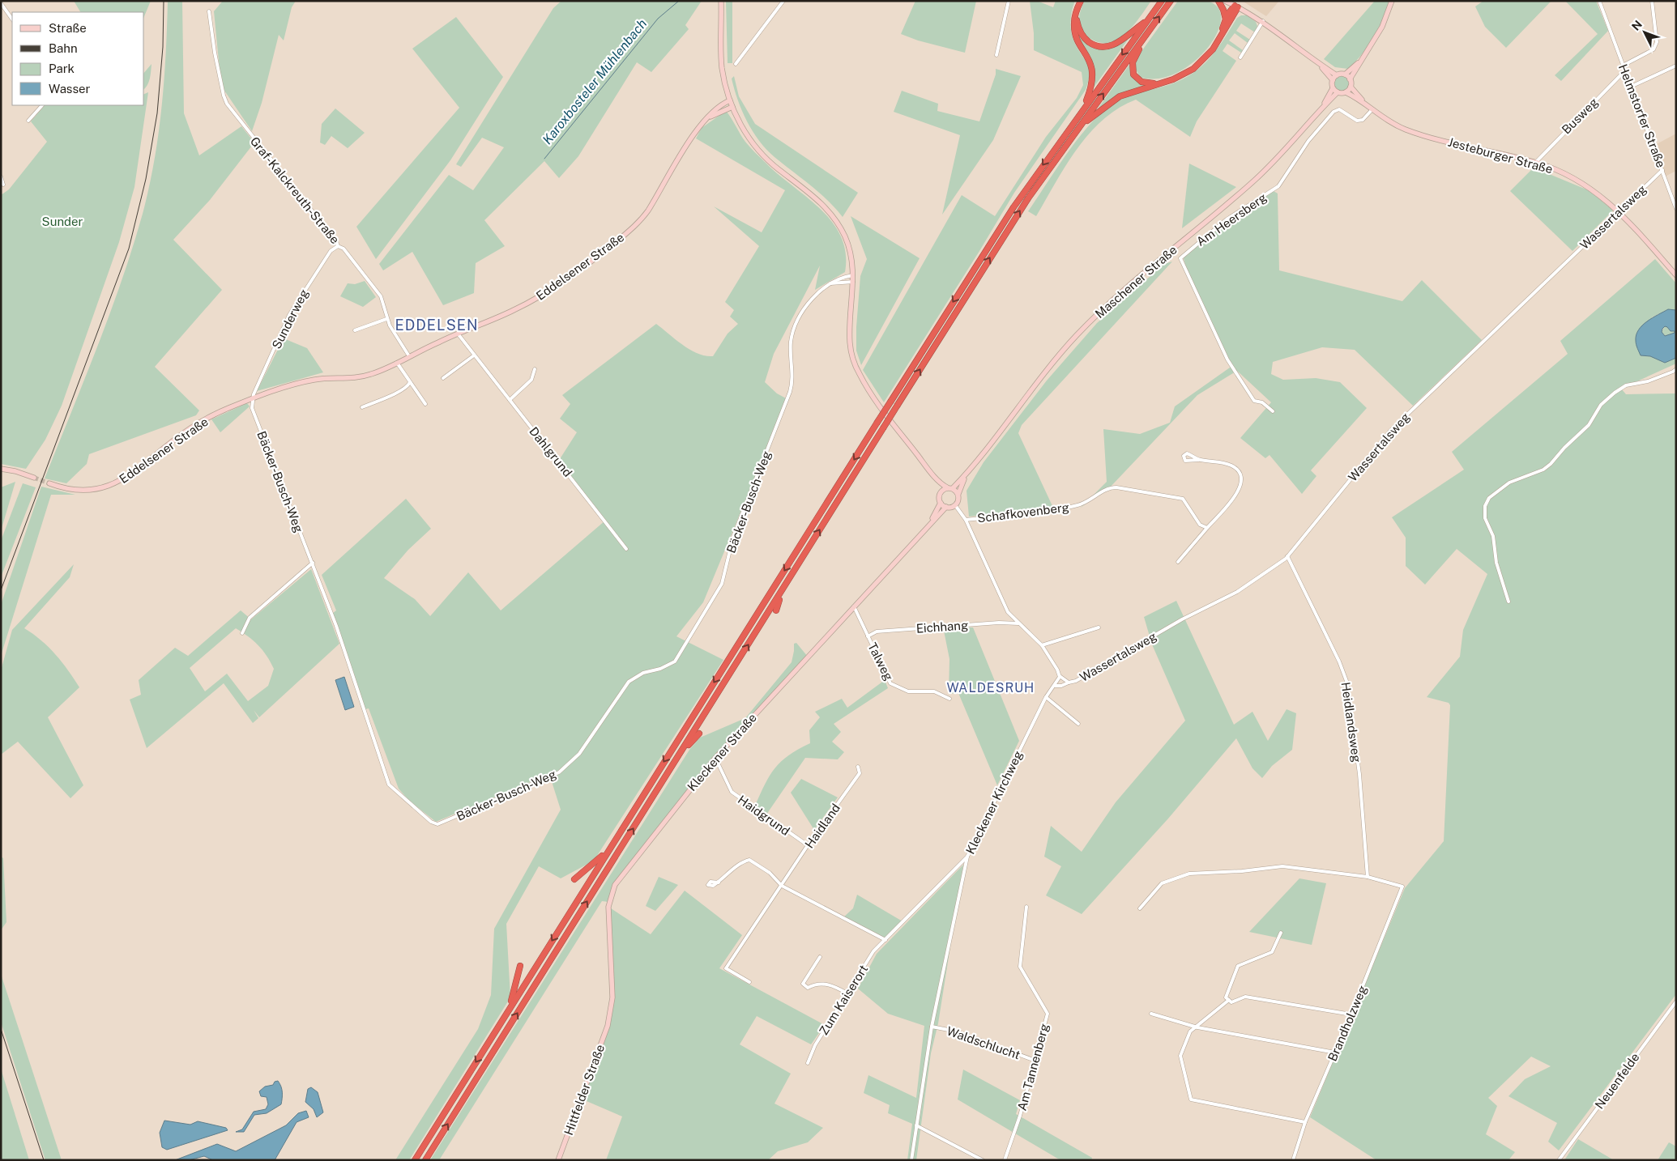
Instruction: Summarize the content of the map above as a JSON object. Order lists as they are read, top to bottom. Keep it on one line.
{"streets":{"street":["Busweg","Helmstorfer Straße","Jesteburger Straße","Graf-Kalckreuth-Straße","Wassertalsweg","Am Heersberg","Eddelsener Straße","Maschener Straße","Sunderweg","Dahlgrund","Bäcker-Busch-Weg","Schafkovenberg","Eichhang","Talweg","Heidlandsweg","Kleckener Straße","Kleckener Kirchweg","Haidgrund","Haidland","Zum Kaiserort","Brandholzweg","Waldschlucht","Am Tannenberg","Neuenfelde","Hittfelder Straße"]},"crossings":[["Busweg","Helmstorfer Straße"],["Busweg","Jesteburger Straße"],["Helmstorfer Straße","Wassertalsweg"],["Jesteburger Straße","Wassertalsweg"],["Jesteburger Straße","Am Heersberg"],["Jesteburger Straße","Maschener Straße"],["Graf-Kalckreuth-Straße","Eddelsener Straße"],["Graf-Kalckreuth-Straße","Sunderweg"],["Wassertalsweg","Heidlandsweg"],["Wassertalsweg","Kleckener Kirchweg"],["Eddelsener Straße","Sunderweg"],["Eddelsener Straße","Dahlgrund"],["Eddelsener Straße","Bäcker-Busch-Weg"],["Maschener Straße","Kleckener Straße"],["Sunderweg","Bäcker-Busch-Weg"],["Eichhang","Talweg"],["Talweg","Kleckener Straße"],["Heidlandsweg","Brandholzweg"],["Kleckener Straße","Haidgrund"],["Kleckener Straße","Hittfelder Straße"],["Kleckener Kirchweg","Zum Kaiserort"],["Kleckener Kirchweg","Waldschlucht"],["Haidgrund","Haidland"],["Waldschlucht","Am Tannenberg"]],"districts":["EDDELSEN","WALDESRUH"],"water":["Karoxbosteler Mühlenbach"],"parks":["Sunder"],"legend":["Straße","Bahn","Park","Wasser"],"north":"top left"}
